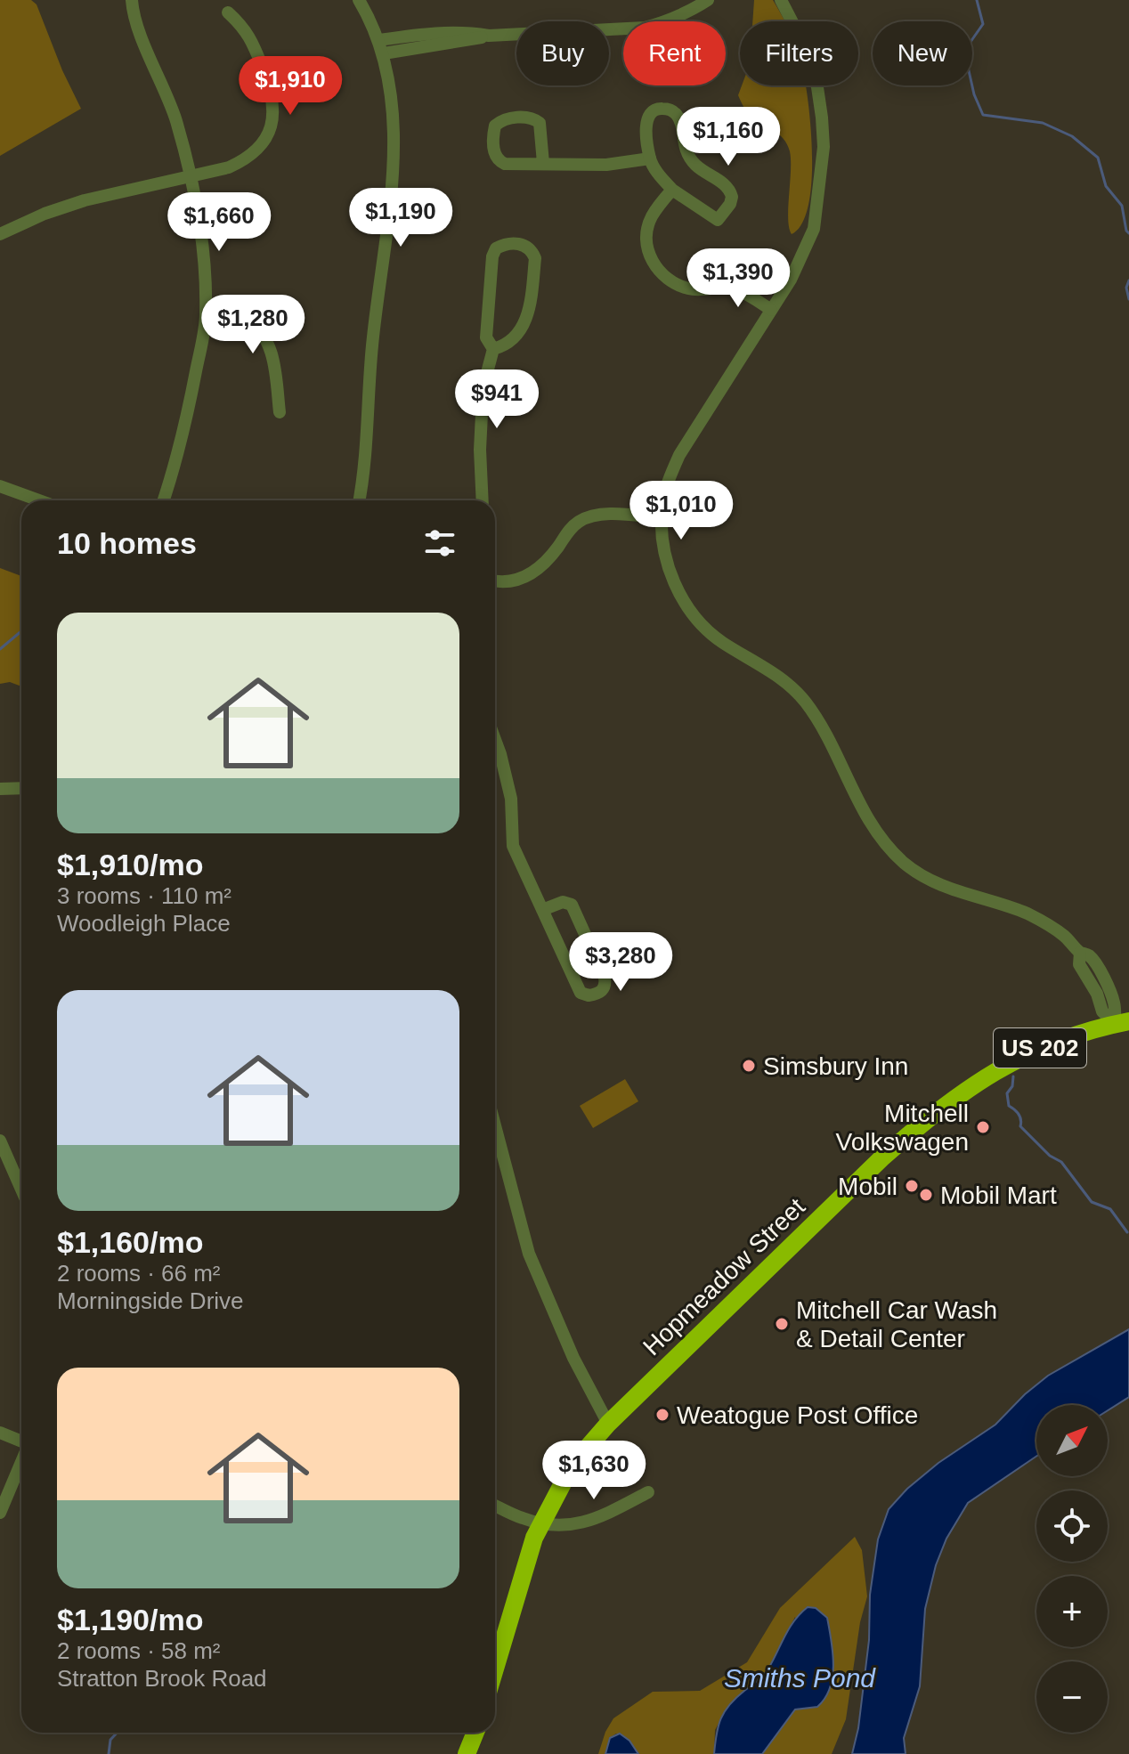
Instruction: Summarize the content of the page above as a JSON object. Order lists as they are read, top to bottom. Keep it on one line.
{"streets":{"highway":["US 202","Hopmeadow Street"]},"water":["Smiths Pond"],"places":["Simsbury Inn","Mitchell Volkswagen","Mobil","Mobil Mart","Mitchell Car Wash & Detail Center","Weatogue Post Office"],"north":"top right","page":{"chip":["Buy","Rent","Filters","New"],"price":["$1,910","$1,160","$1,190","$1,660","$1,390","$1,280","$941","$1,010","$3,280","$1,630"],"heading":"10 homes","list":[{"name":"$1,910/mo","note":"3 rooms · 110 m² · Woodleigh Place"},{"name":"$1,160/mo","note":"2 rooms · 66 m² · Morningside Drive"},{"name":"$1,190/mo","note":"2 rooms · 58 m² · Stratton Brook Road"}],"map_buttons":["+","−"]}}
